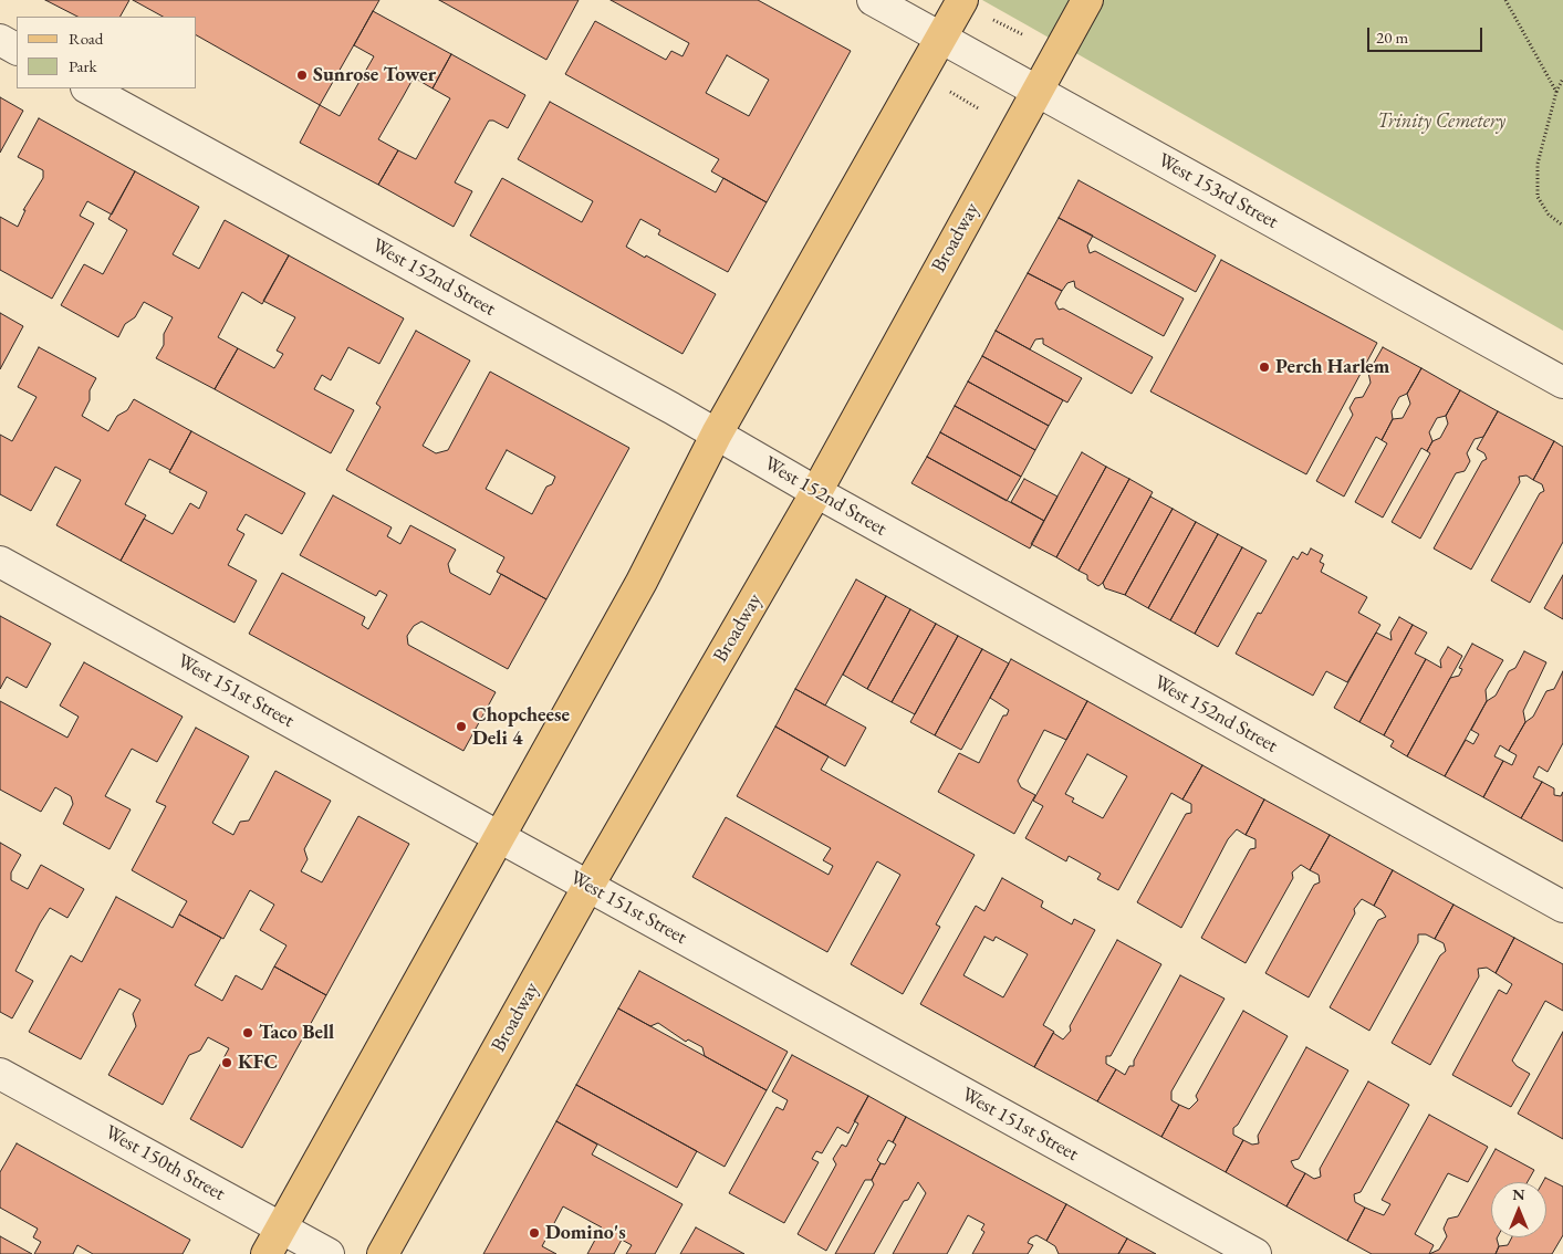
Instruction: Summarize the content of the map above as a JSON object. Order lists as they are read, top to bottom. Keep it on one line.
{"streets":{"main road":["Broadway"],"street":["West 153rd Street","West 152nd Street","West 151st Street","West 150th Street"]},"crossings":[["West 153rd Street","Broadway"],["Broadway","West 152nd Street"],["Broadway","West 151st Street"]],"parks":["Trinity Cemetery"],"places":["Sunrose Tower","Perch Harlem","Chopcheese Deli 4","Taco Bell","KFC","Domino's"],"legend":["Road","Park"],"scale_bar":"20 m","north":"top"}
